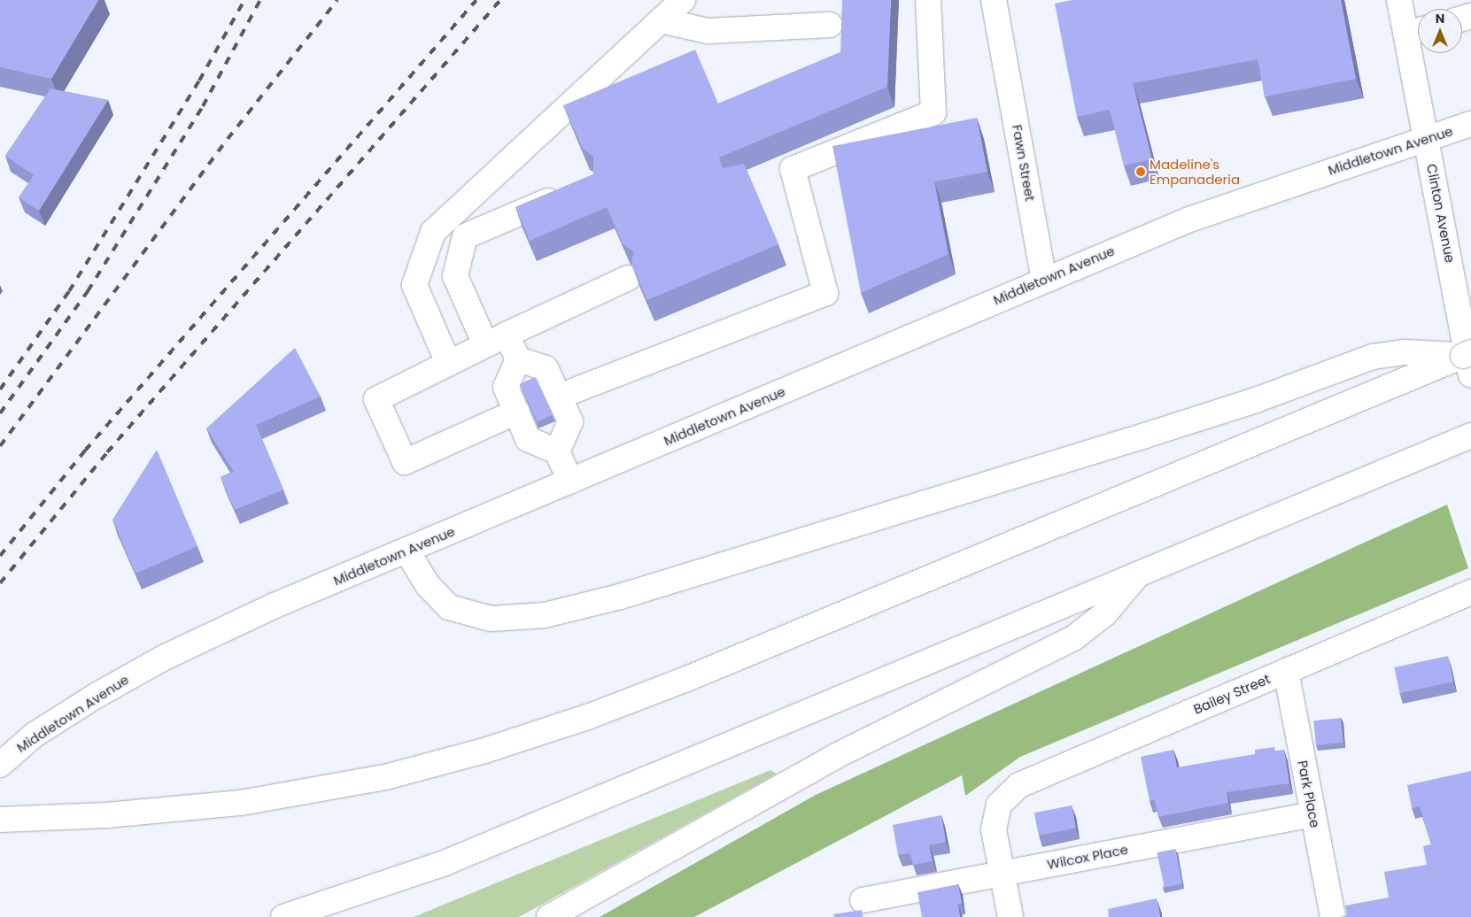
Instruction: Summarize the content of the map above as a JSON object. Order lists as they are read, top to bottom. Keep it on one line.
{"streets":{"main road":["Middletown Avenue","Fawn Street","Clinton Avenue","Bailey Street","Park Place","Wilcox Place"]},"crossings":[["Middletown Avenue","Fawn Street"],["Middletown Avenue","Clinton Avenue"],["Bailey Street","Park Place"],["Bailey Street","Wilcox Place"],["Park Place","Wilcox Place"]],"places":["Madeline's Empanaderia"],"north":"top"}
